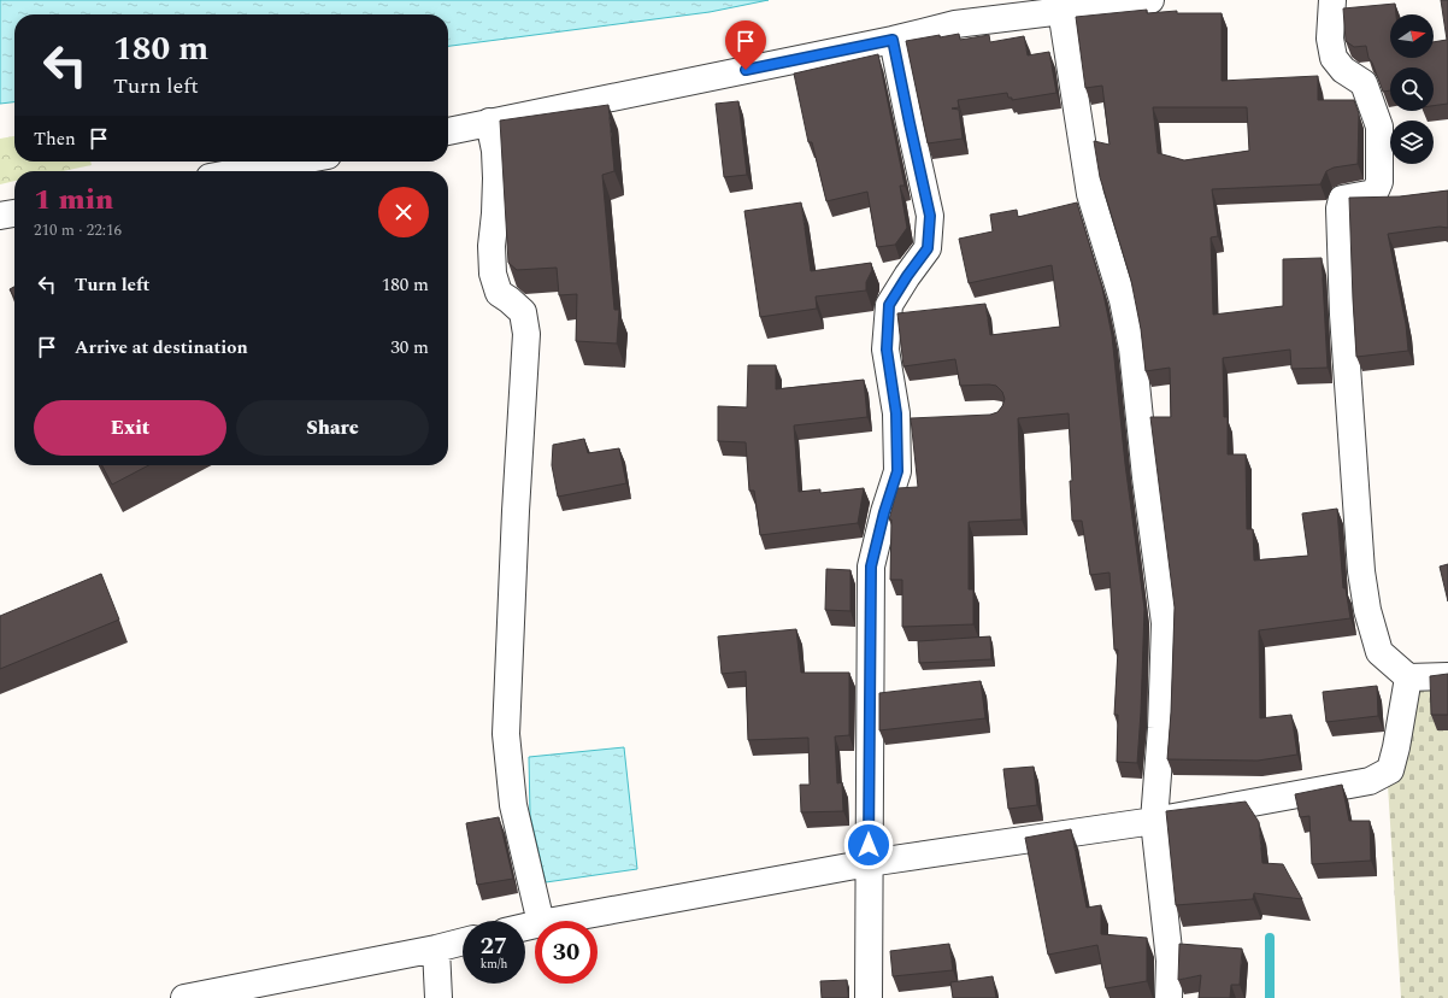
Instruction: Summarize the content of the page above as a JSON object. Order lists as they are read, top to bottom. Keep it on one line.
{"north":"right","page":{"turn":["180 m","Turn left"],"then":"Then","heading":["1 min","210 m · 22:16"],"list":[{"name":"Turn left","value":"180 m"},{"name":"Arrive at destination","value":"30 m"}],"buttons":["Exit","Share"],"speed":"27 km/h","limit":"30"}}
